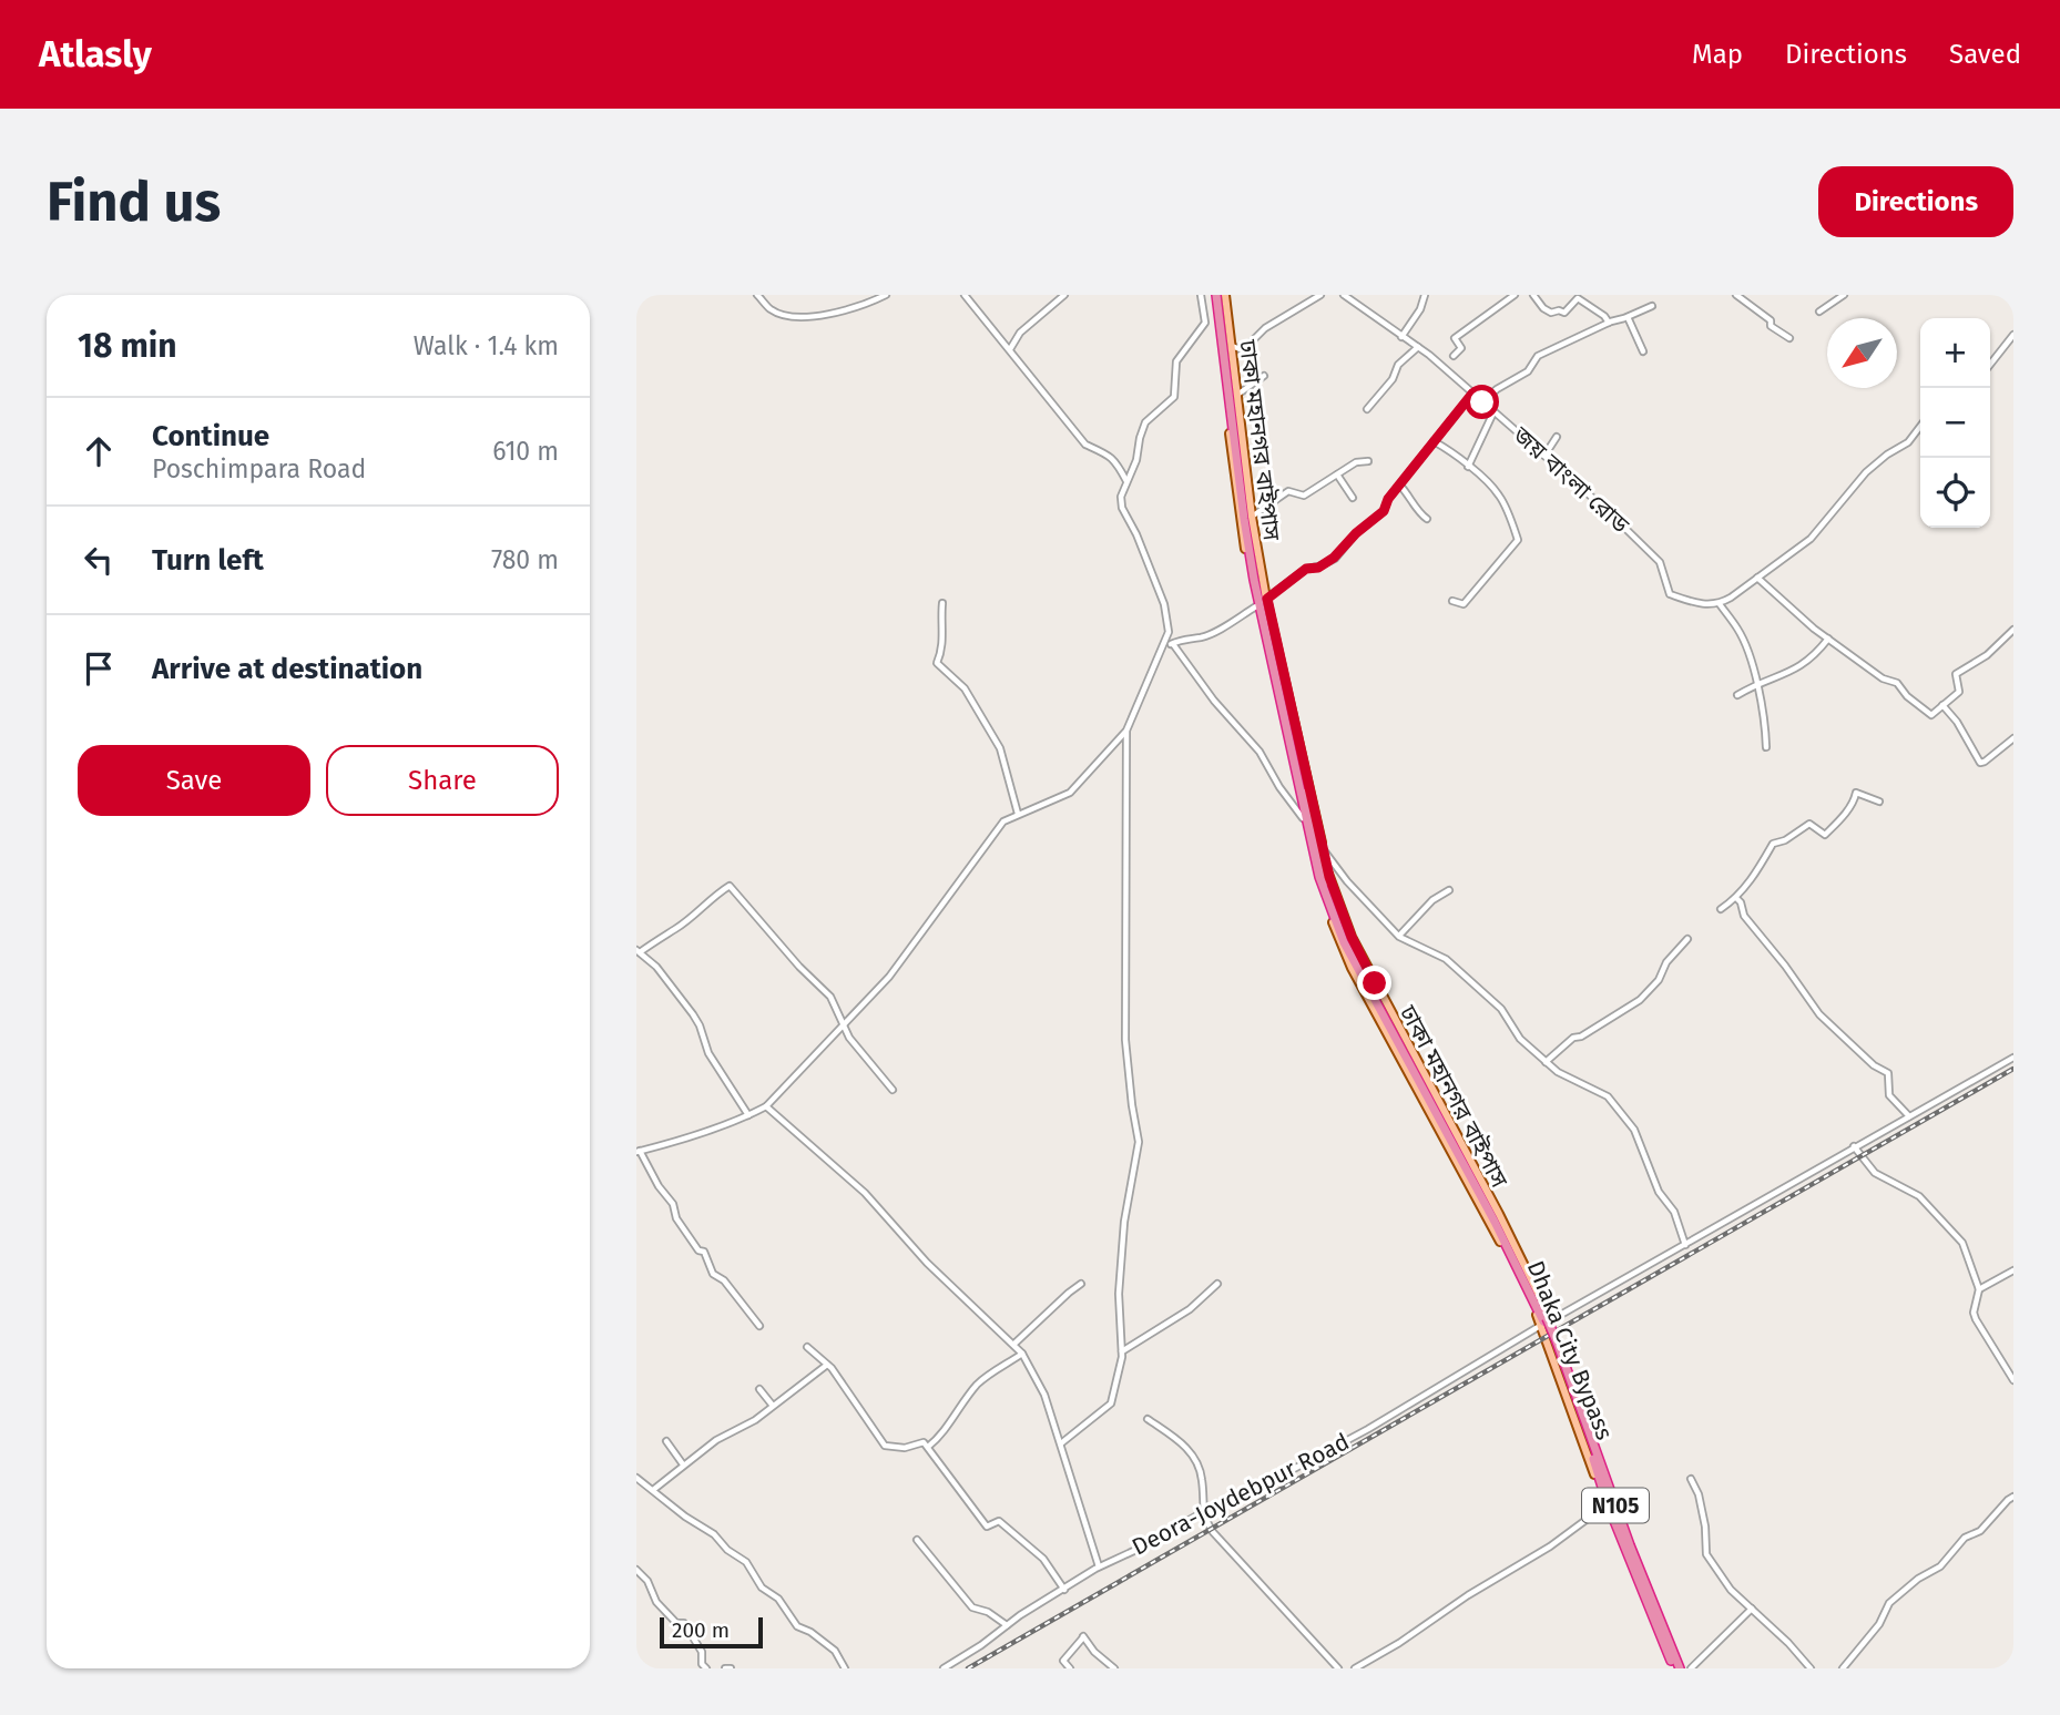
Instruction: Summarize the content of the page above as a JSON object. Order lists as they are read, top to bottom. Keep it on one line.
{"streets":{"highway":["ঢাকা মহানগর বাইপাস","N105"],"street":["জয় বাংলা রোড","Deora-Joydebpur Road"]},"crossings":[["ঢাকা মহানগর বাইপাস","Deora-Joydebpur Road"]],"scale_bar":"200 m","north":"bottom left","page":{"header":"Atlasly","nav":["Map","Directions","Saved"],"buttons":["Directions",["Save","Share"]],"title":"Find us","heading":["18 min","Walk · 1.4 km"],"map_buttons":["+","−"],"list":[["Continue","Poschimpara Road","610 m"],["Turn left","780 m"],"Arrive at destination"],"scale":"200 m"}}
